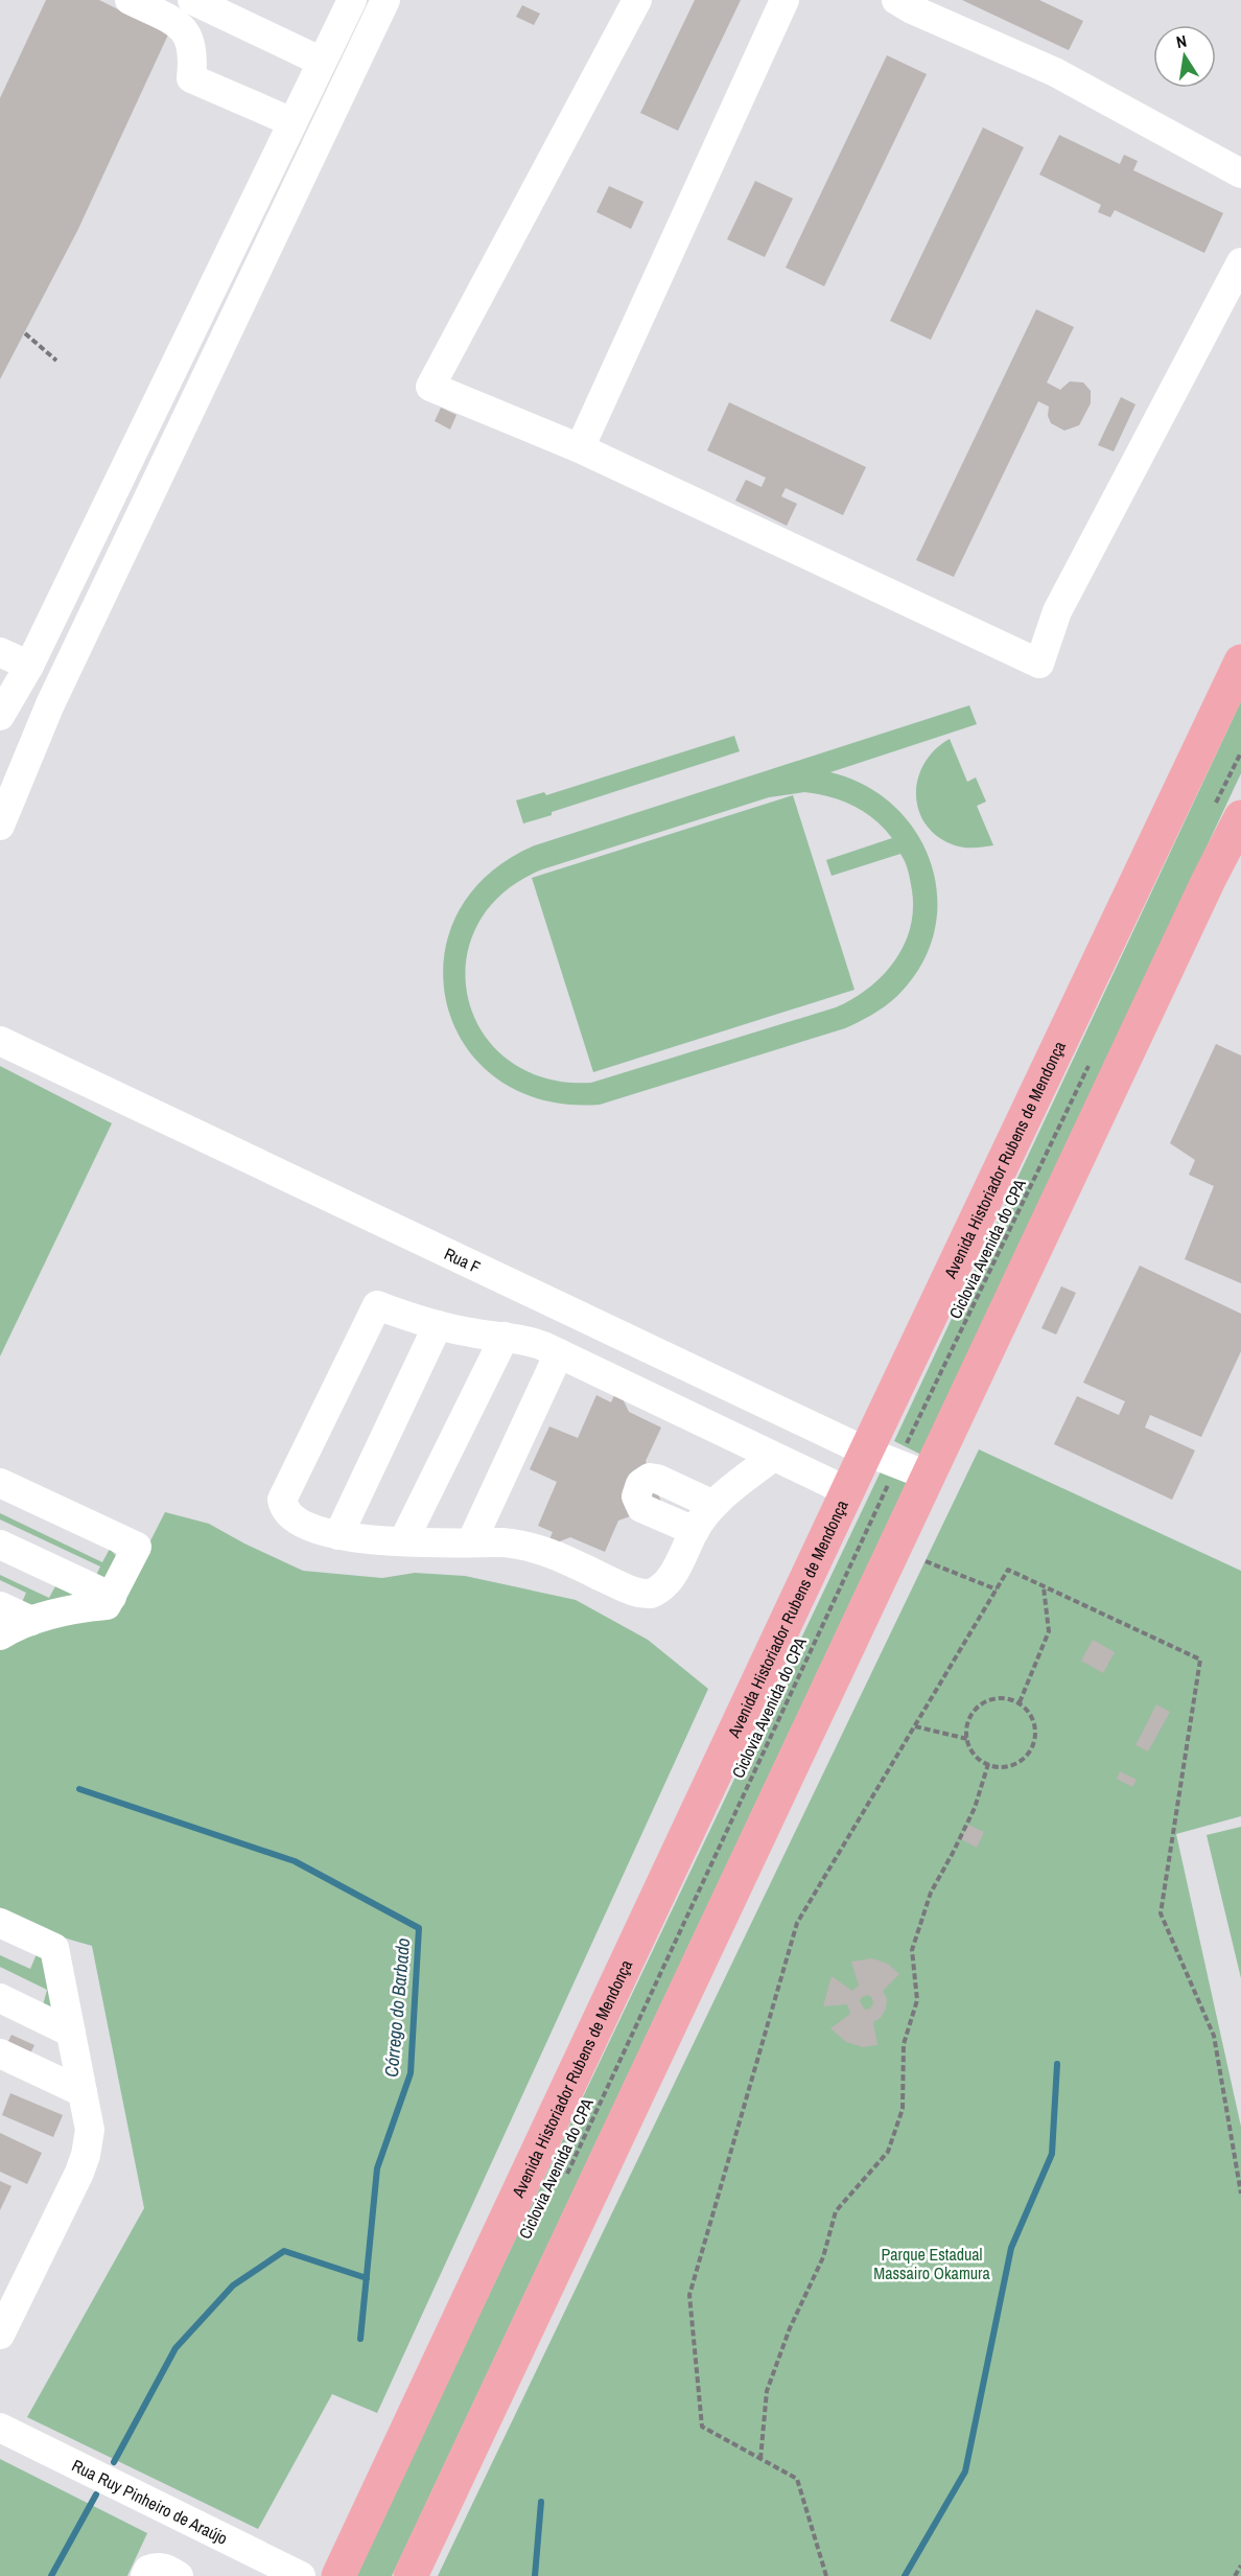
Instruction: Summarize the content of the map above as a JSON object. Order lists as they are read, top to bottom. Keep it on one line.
{"streets":{"main road":["Avenida Historiador Rubens de Mendonça"],"street":["Rua F","Rua Ruy Pinheiro de Araújo"],"path":["Ciclovia Avenida do CPA"]},"crossings":[["Avenida Historiador Rubens de Mendonça","Rua F"],["Ciclovia Avenida do CPA","Rua F"]],"water":["Córrego do Barbado"],"parks":["Parque Estadual Massairo Okamura"],"north":"top"}
